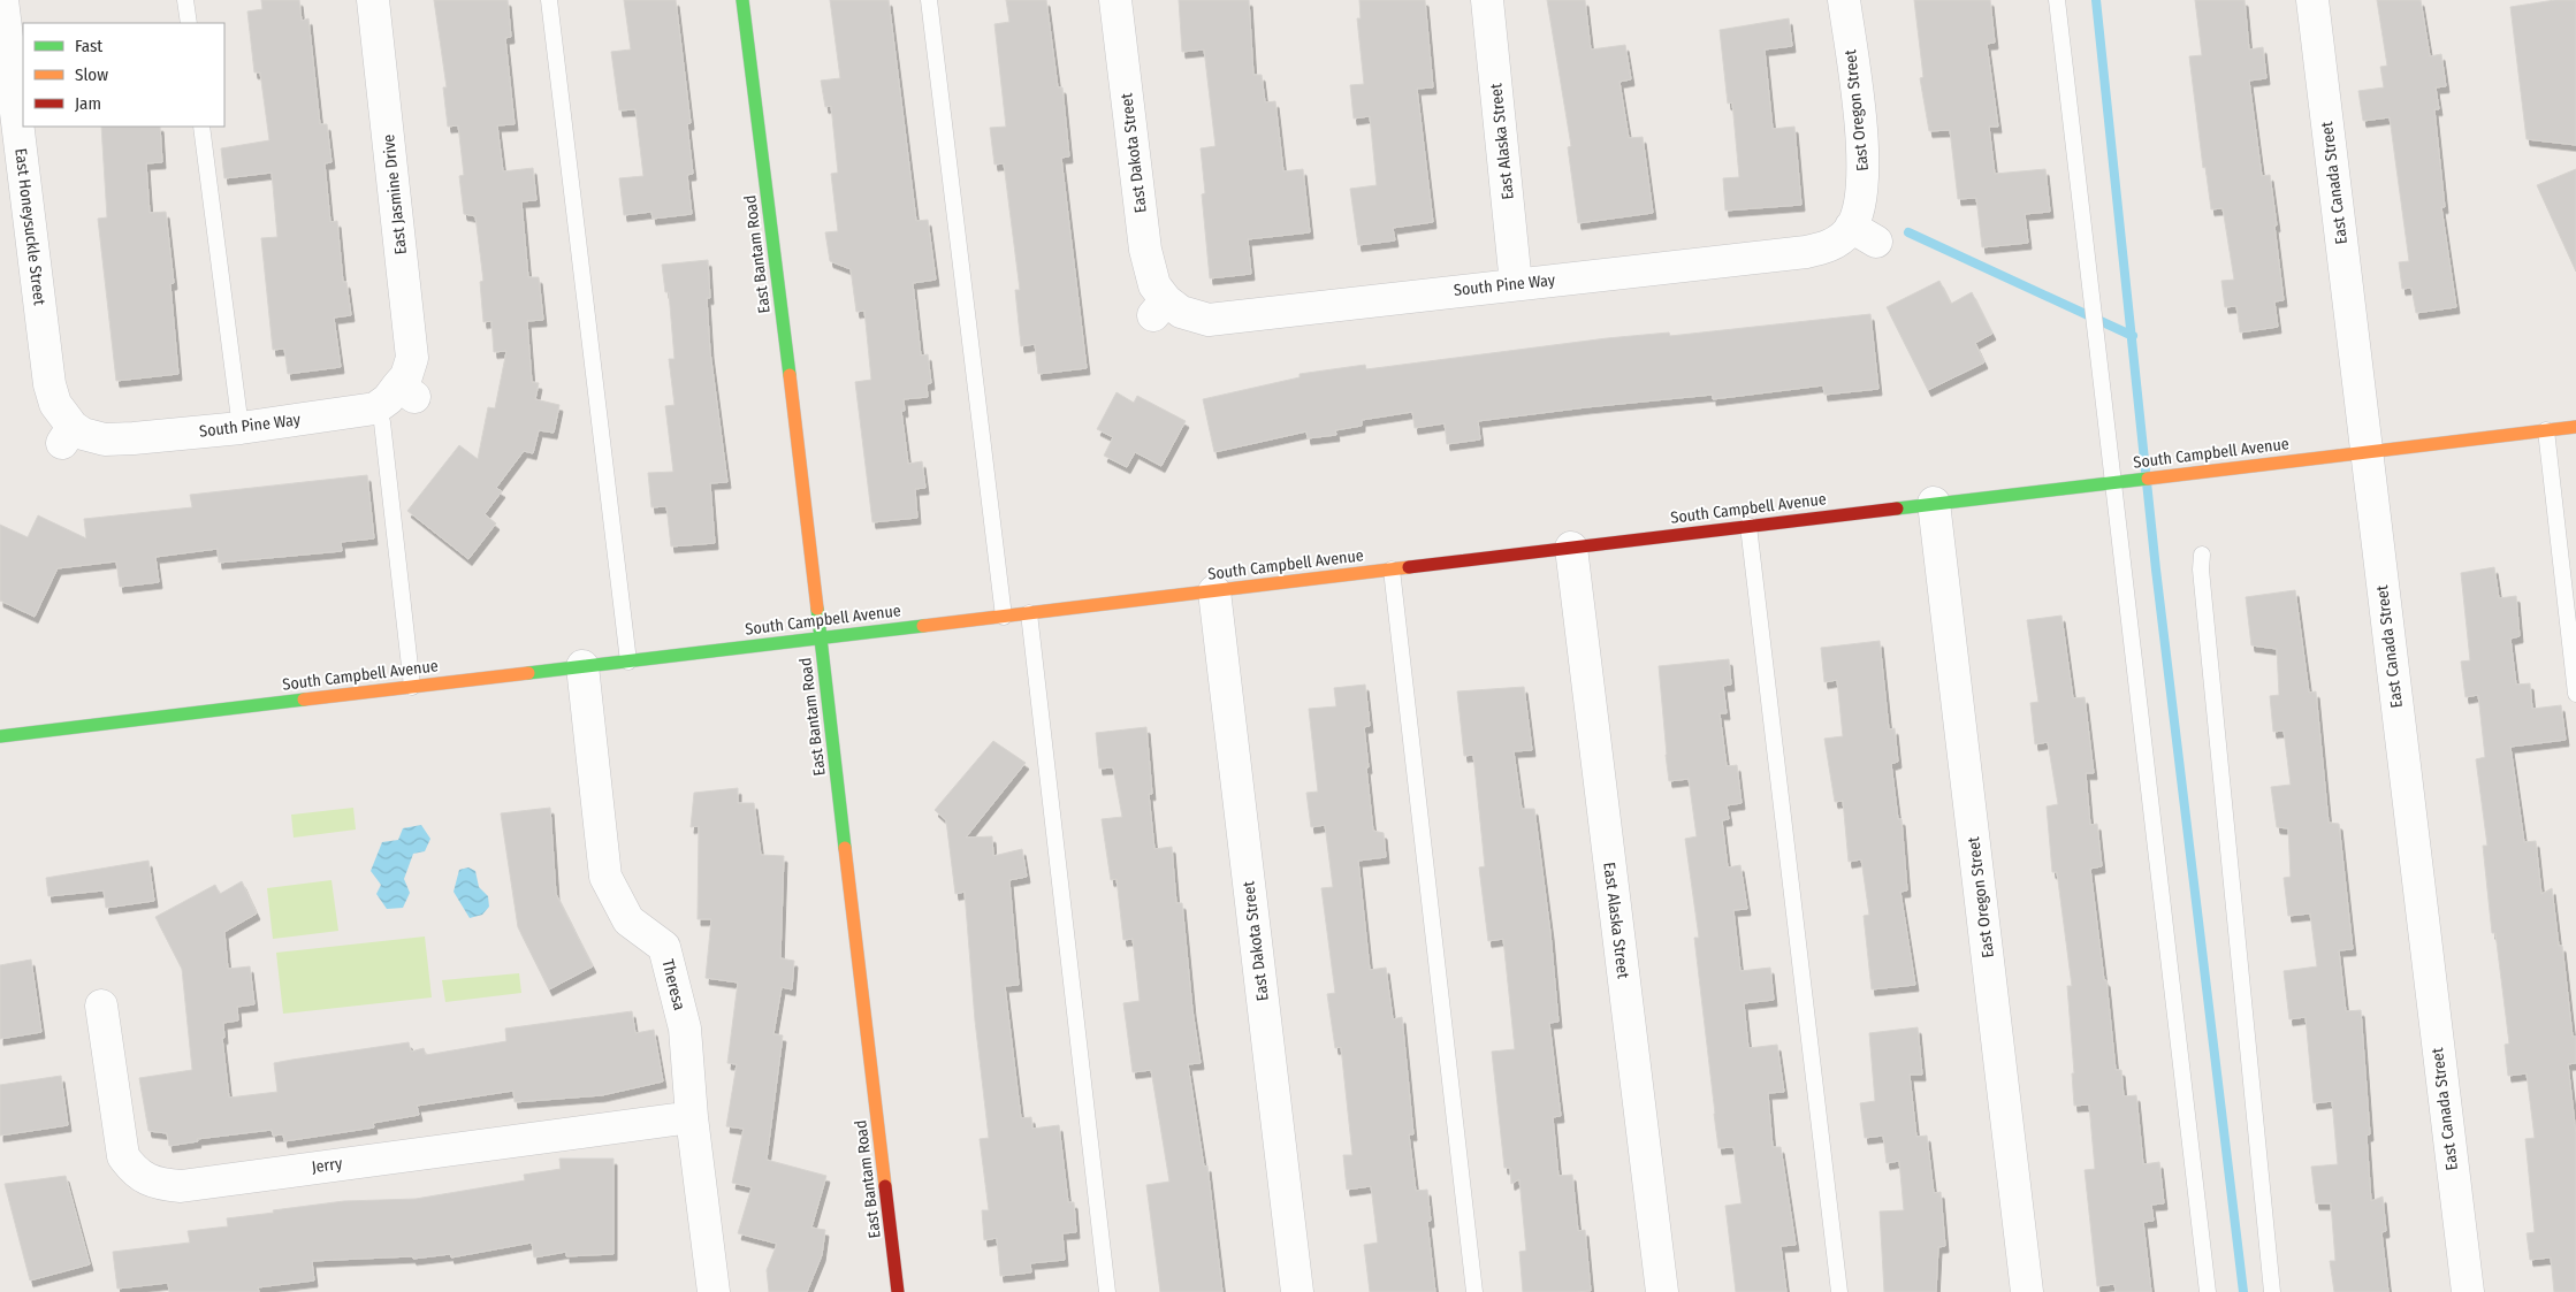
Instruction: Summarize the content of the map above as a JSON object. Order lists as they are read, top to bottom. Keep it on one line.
{"streets":{"main road":["East Bantam Road","South Campbell Avenue"],"street":["East Oregon Street","East Alaska Street","East Dakota Street","East Canada Street","East Jasmine Drive","East Honeysuckle Street","South Pine Way","Theresa","Jerry"]},"crossings":[["East Oregon Street","South Pine Way"],["East Oregon Street","South Campbell Avenue"],["East Alaska Street","South Pine Way"],["East Alaska Street","South Campbell Avenue"],["East Dakota Street","South Pine Way"],["East Dakota Street","South Campbell Avenue"],["East Canada Street","South Campbell Avenue"],["East Jasmine Drive","South Pine Way"],["East Honeysuckle Street","South Pine Way"],["East Bantam Road","South Campbell Avenue"],["South Campbell Avenue","Theresa"],["Theresa","Jerry"]],"legend":["Fast","Slow","Jam"]}
